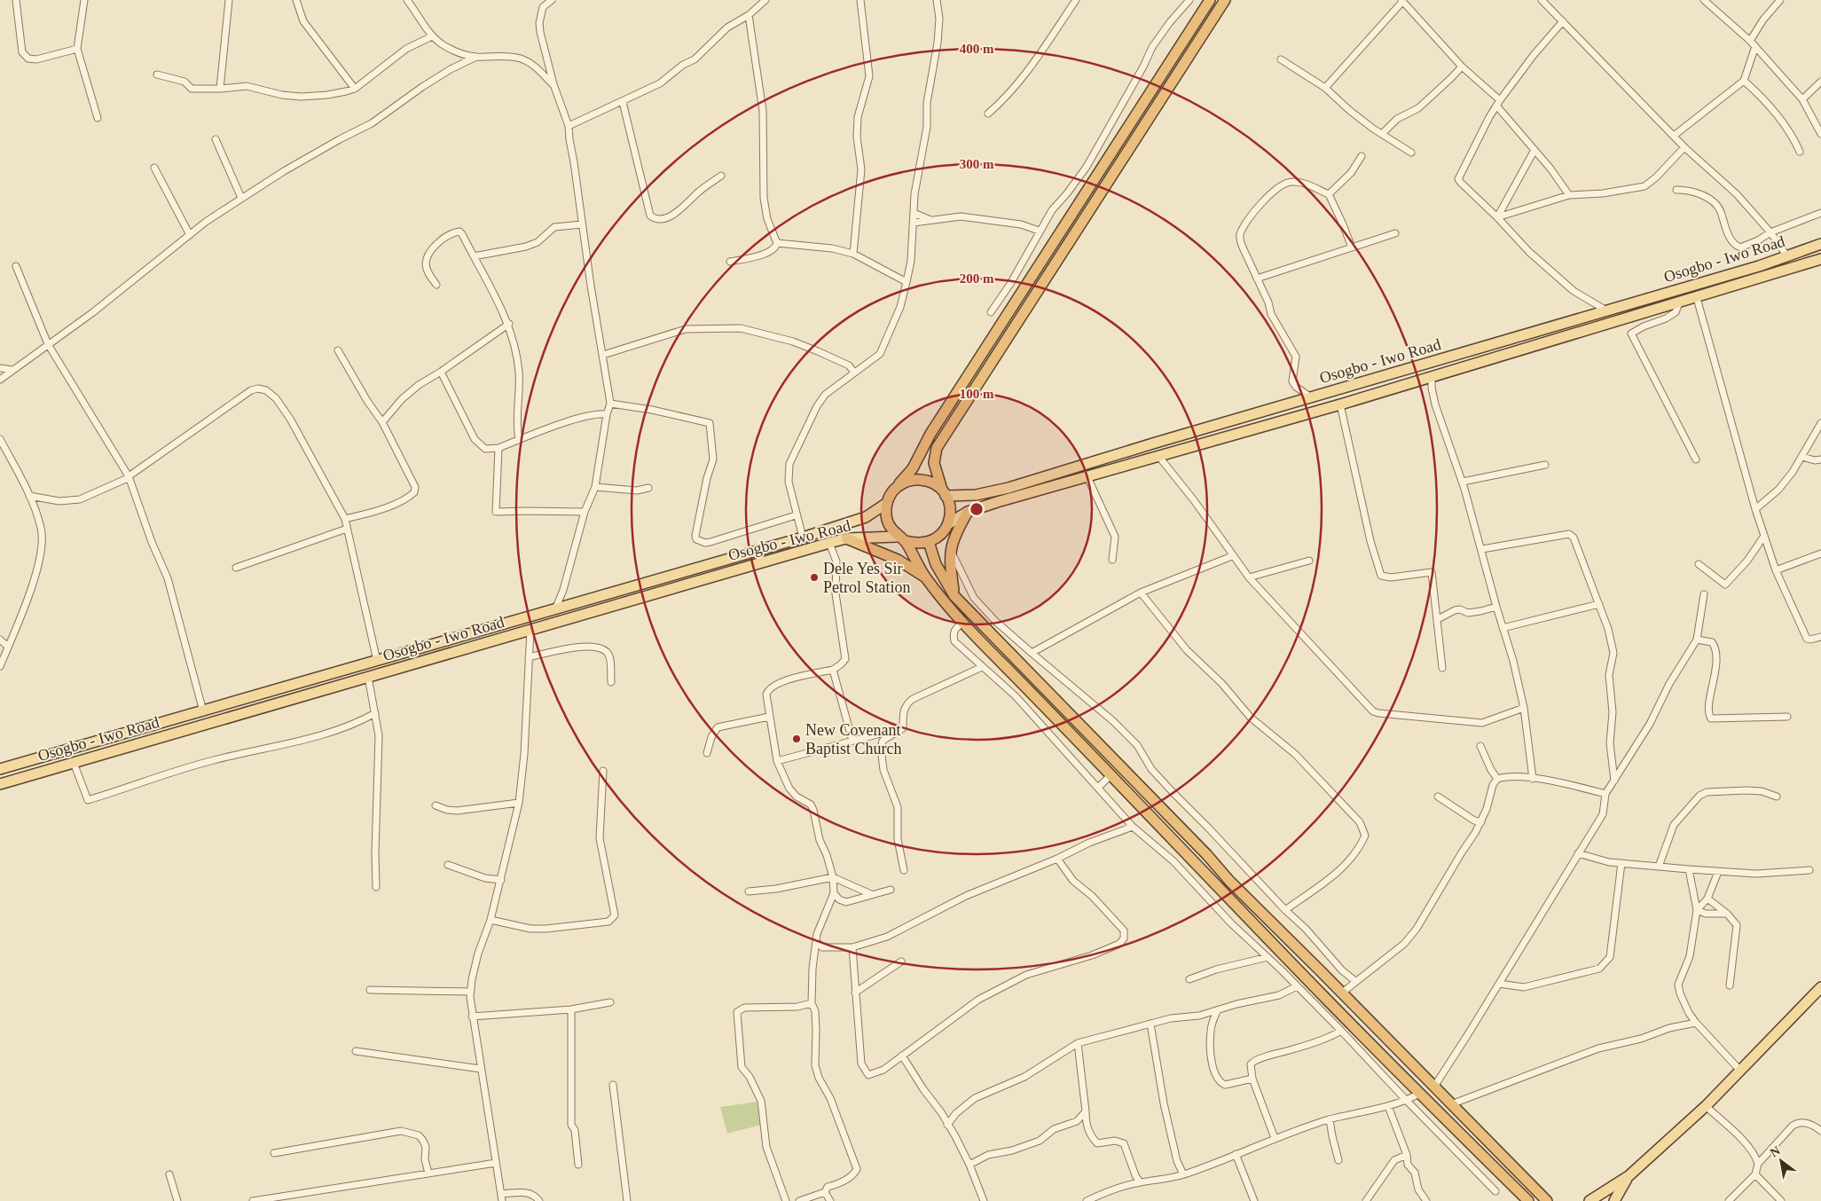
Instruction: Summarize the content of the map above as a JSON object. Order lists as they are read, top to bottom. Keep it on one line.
{"streets":{"main road":["Osogbo - Iwo Road"]},"places":["Dele Yes Sir Petrol Station","New Covenant Baptist Church"],"north":"top left","rings":["400 m","300 m","200 m","100 m"]}
